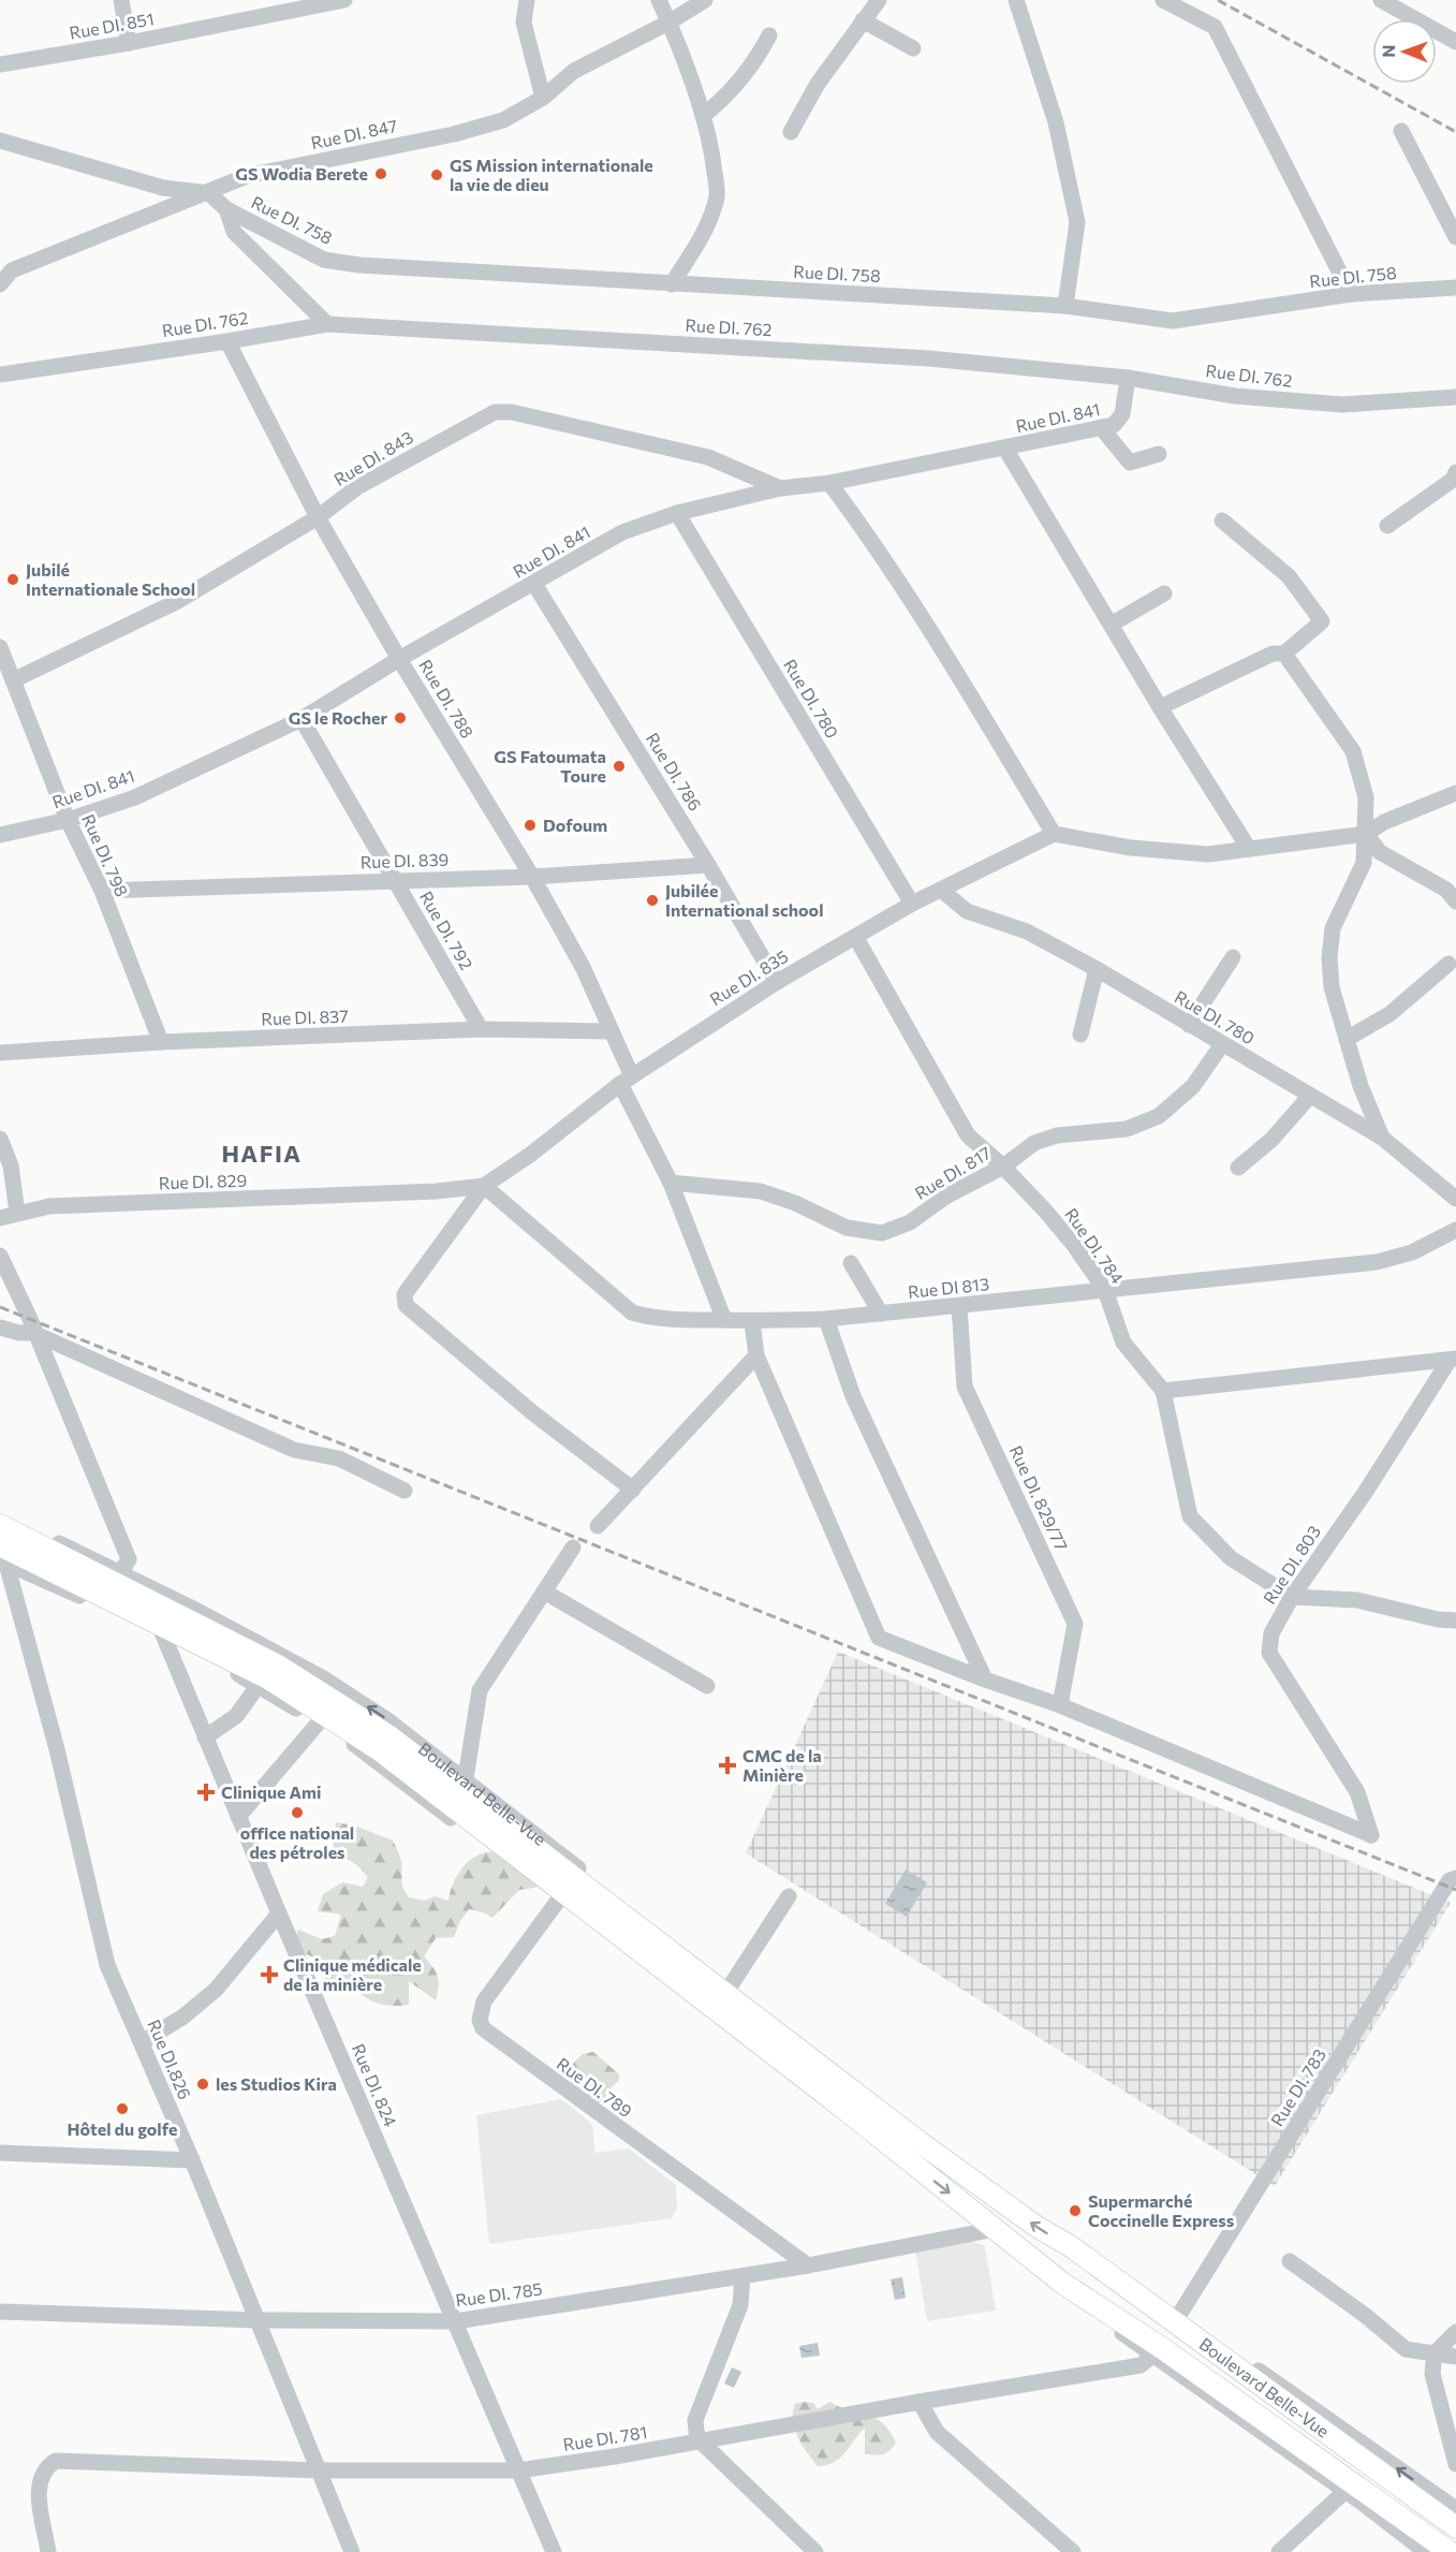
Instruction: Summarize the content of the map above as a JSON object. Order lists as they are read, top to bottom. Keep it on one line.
{"streets":{"main road":["Boulevard Belle-Vue"],"street":["Rue DI. 851","Rue DI. 847","Rue DI. 758","Rue DI. 762","Rue DI. 841","Rue DI. 843","Rue DI. 788","Rue DI. 780","Rue DI. 786","Rue DI. 798","Rue DI. 839","Rue DI. 792","Rue DI. 835","Rue DI. 837","Rue DI. 817","Rue DI. 829","Rue DI. 784","Rue DI 813","Rue DI. 829/77","Rue DI. 803","Rue DI.826","Rue DI. 824","Rue DI. 789","Rue DI. 783","Rue DI. 785","Rue DI. 781"]},"crossings":[["Rue DI. 847","Rue DI. 758"],["Rue DI. 758","Rue DI. 762"],["Rue DI. 762","Rue DI. 841"],["Rue DI. 762","Rue DI. 788"],["Rue DI. 841","Rue DI. 843"],["Rue DI. 841","Rue DI. 788"],["Rue DI. 841","Rue DI. 780"],["Rue DI. 841","Rue DI. 786"],["Rue DI. 841","Rue DI. 798"],["Rue DI. 841","Rue DI. 792"],["Rue DI. 843","Rue DI. 788"],["Rue DI. 843","Rue DI. 798"],["Rue DI. 788","Rue DI. 839"],["Rue DI. 788","Rue DI. 835"],["Rue DI. 788","Rue DI. 837"],["Rue DI. 780","Rue DI. 835"],["Rue DI. 780","Rue DI. 817"],["Rue DI. 786","Rue DI. 839"],["Rue DI. 786","Rue DI. 835"],["Rue DI. 798","Rue DI. 839"],["Rue DI. 798","Rue DI. 837"],["Rue DI. 839","Rue DI. 792"],["Rue DI. 792","Rue DI. 837"],["Rue DI. 835","Rue DI. 829"],["Rue DI. 835","Rue DI. 784"],["Rue DI. 835","Rue DI 813"],["Rue DI. 817","Rue DI. 784"],["Rue DI. 829","Rue DI 813"],["Rue DI. 784","Rue DI 813"],["Rue DI. 784","Rue DI. 803"],["Rue DI 813","Rue DI. 829/77"],["Rue DI. 829/77","Rue DI. 803"],["Boulevard Belle-Vue","Rue DI.826"],["Boulevard Belle-Vue","Rue DI. 824"],["Boulevard Belle-Vue","Rue DI. 789"],["Boulevard Belle-Vue","Rue DI. 783"],["Boulevard Belle-Vue","Rue DI. 785"],["Boulevard Belle-Vue","Rue DI. 781"],["Rue DI.826","Rue DI. 785"],["Rue DI.826","Rue DI. 781"],["Rue DI. 824","Rue DI. 785"],["Rue DI. 824","Rue DI. 781"],["Rue DI. 789","Rue DI. 785"]],"districts":["HAFIA"],"places":{"other":["GS Wodia Berete","GS Mission internationale la vie de dieu","Jubilé Internationale School","GS le Rocher","GS Fatoumata Toure","Dofoum","Jubilée International school","office national des pétroles","les Studios Kira","Hôtel du golfe","Supermarché Coccinelle Express"],"health":["CMC de la Minière","Clinique Ami","Clinique médicale de la minière"]},"north":"left"}
